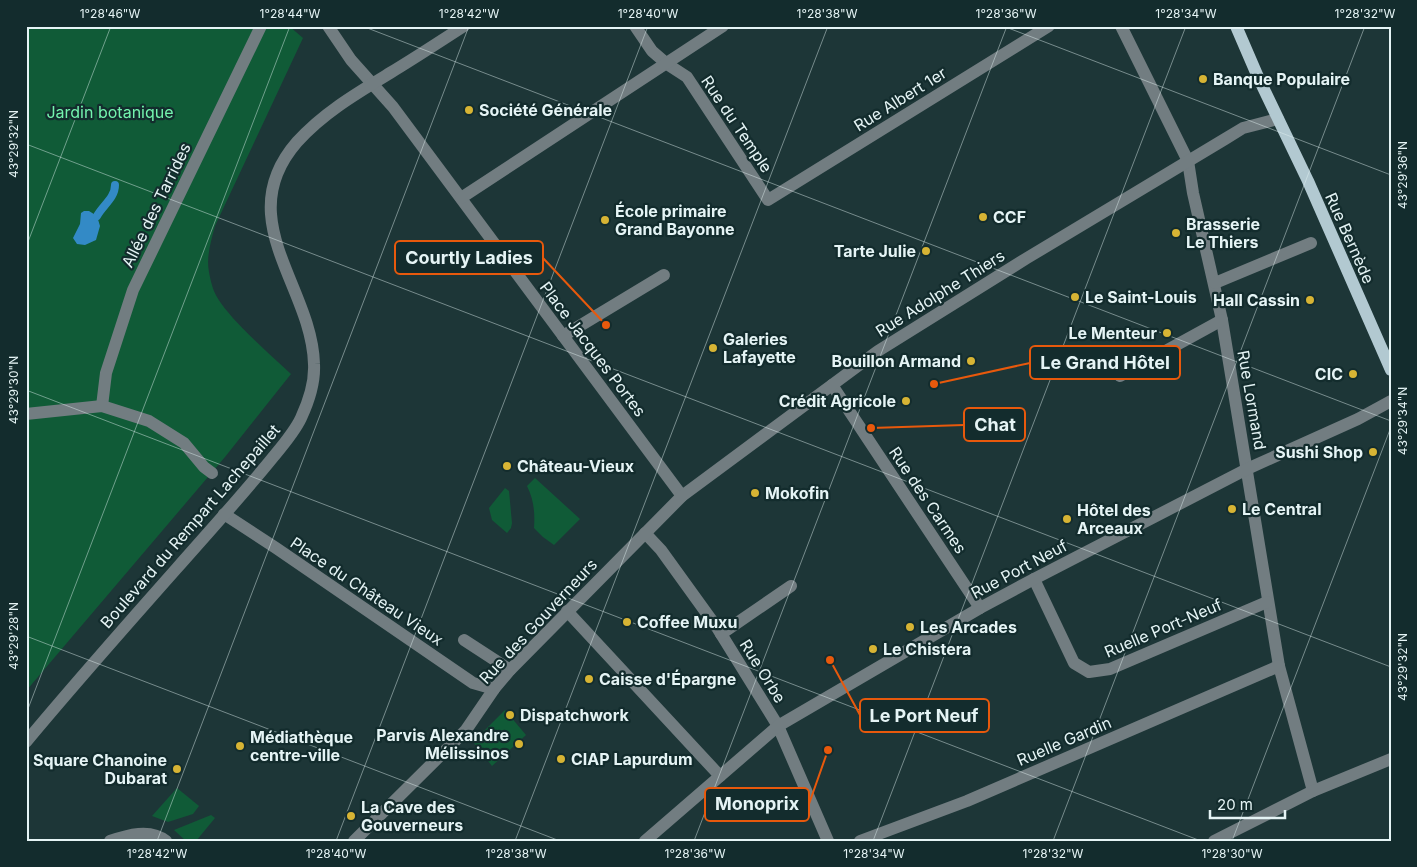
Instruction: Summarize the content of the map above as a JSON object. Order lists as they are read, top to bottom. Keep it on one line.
{"streets":{"main road":["Rue Bernède"],"street":["Rue Albert 1er","Rue du Temple","Allée des Tarrides","Rue Adolphe Thiers","Place Jacques Portes","Rue Lormand","Rue des Carmes","Boulevard du Rempart Lachepaillet","Rue Port Neuf","Place du Château Vieux","Rue des Gouverneurs","Ruelle Port-Neuf","Rue Orbe","Ruelle Gardin"]},"crossings":[["Rue Albert 1er","Rue du Temple"],["Rue Bernède","Rue Adolphe Thiers"],["Rue Adolphe Thiers","Place Jacques Portes"],["Rue Adolphe Thiers","Rue Lormand"],["Rue Adolphe Thiers","Rue des Carmes"],["Rue Adolphe Thiers","Rue des Gouverneurs"],["Rue Adolphe Thiers","Rue Orbe"],["Place Jacques Portes","Boulevard du Rempart Lachepaillet"],["Rue Lormand","Rue Port Neuf"],["Rue Lormand","Ruelle Port-Neuf"],["Rue Lormand","Ruelle Gardin"],["Rue des Carmes","Rue Port Neuf"],["Boulevard du Rempart Lachepaillet","Place du Château Vieux"],["Rue Port Neuf","Ruelle Port-Neuf"],["Rue Port Neuf","Rue Orbe"],["Place du Château Vieux","Rue des Gouverneurs"],["Rue des Gouverneurs","Rue Orbe"]],"parks":["Jardin botanique"],"places":["Banque Populaire","Société Générale","CCF","École primaire Grand Bayonne","Brasserie Le Thiers","Tarte Julie","Le Saint-Louis","Hall Cassin","Courtly Ladies","Le Menteur","Galeries Lafayette","Bouillon Armand","CIC","Le Grand Hôtel","Crédit Agricole","Chat","Sushi Shop","Château-Vieux","Mokofin","Le Central","Hôtel des Arceaux","Coffee Muxu","Les Arcades","Le Chistera","Le Port Neuf","Caisse d'Épargne","Dispatchwork","Parvis Alexandre Mélissinos","Médiathèque centre-ville","Monoprix","CIAP Lapurdum","Square Chanoine Dubarat","La Cave des Gouverneurs"],"scale_bar":"20 m","coordinates":["1°28'46\"W","1°28'44\"W","1°28'42\"W","1°28'40\"W","1°28'38\"W","1°28'36\"W","1°28'34\"W","1°28'32\"W","43°29'32\"N","43°29'36\"N","43°29'30\"N","43°29'34\"N","43°29'28\"N","1°28'30\"W"]}
